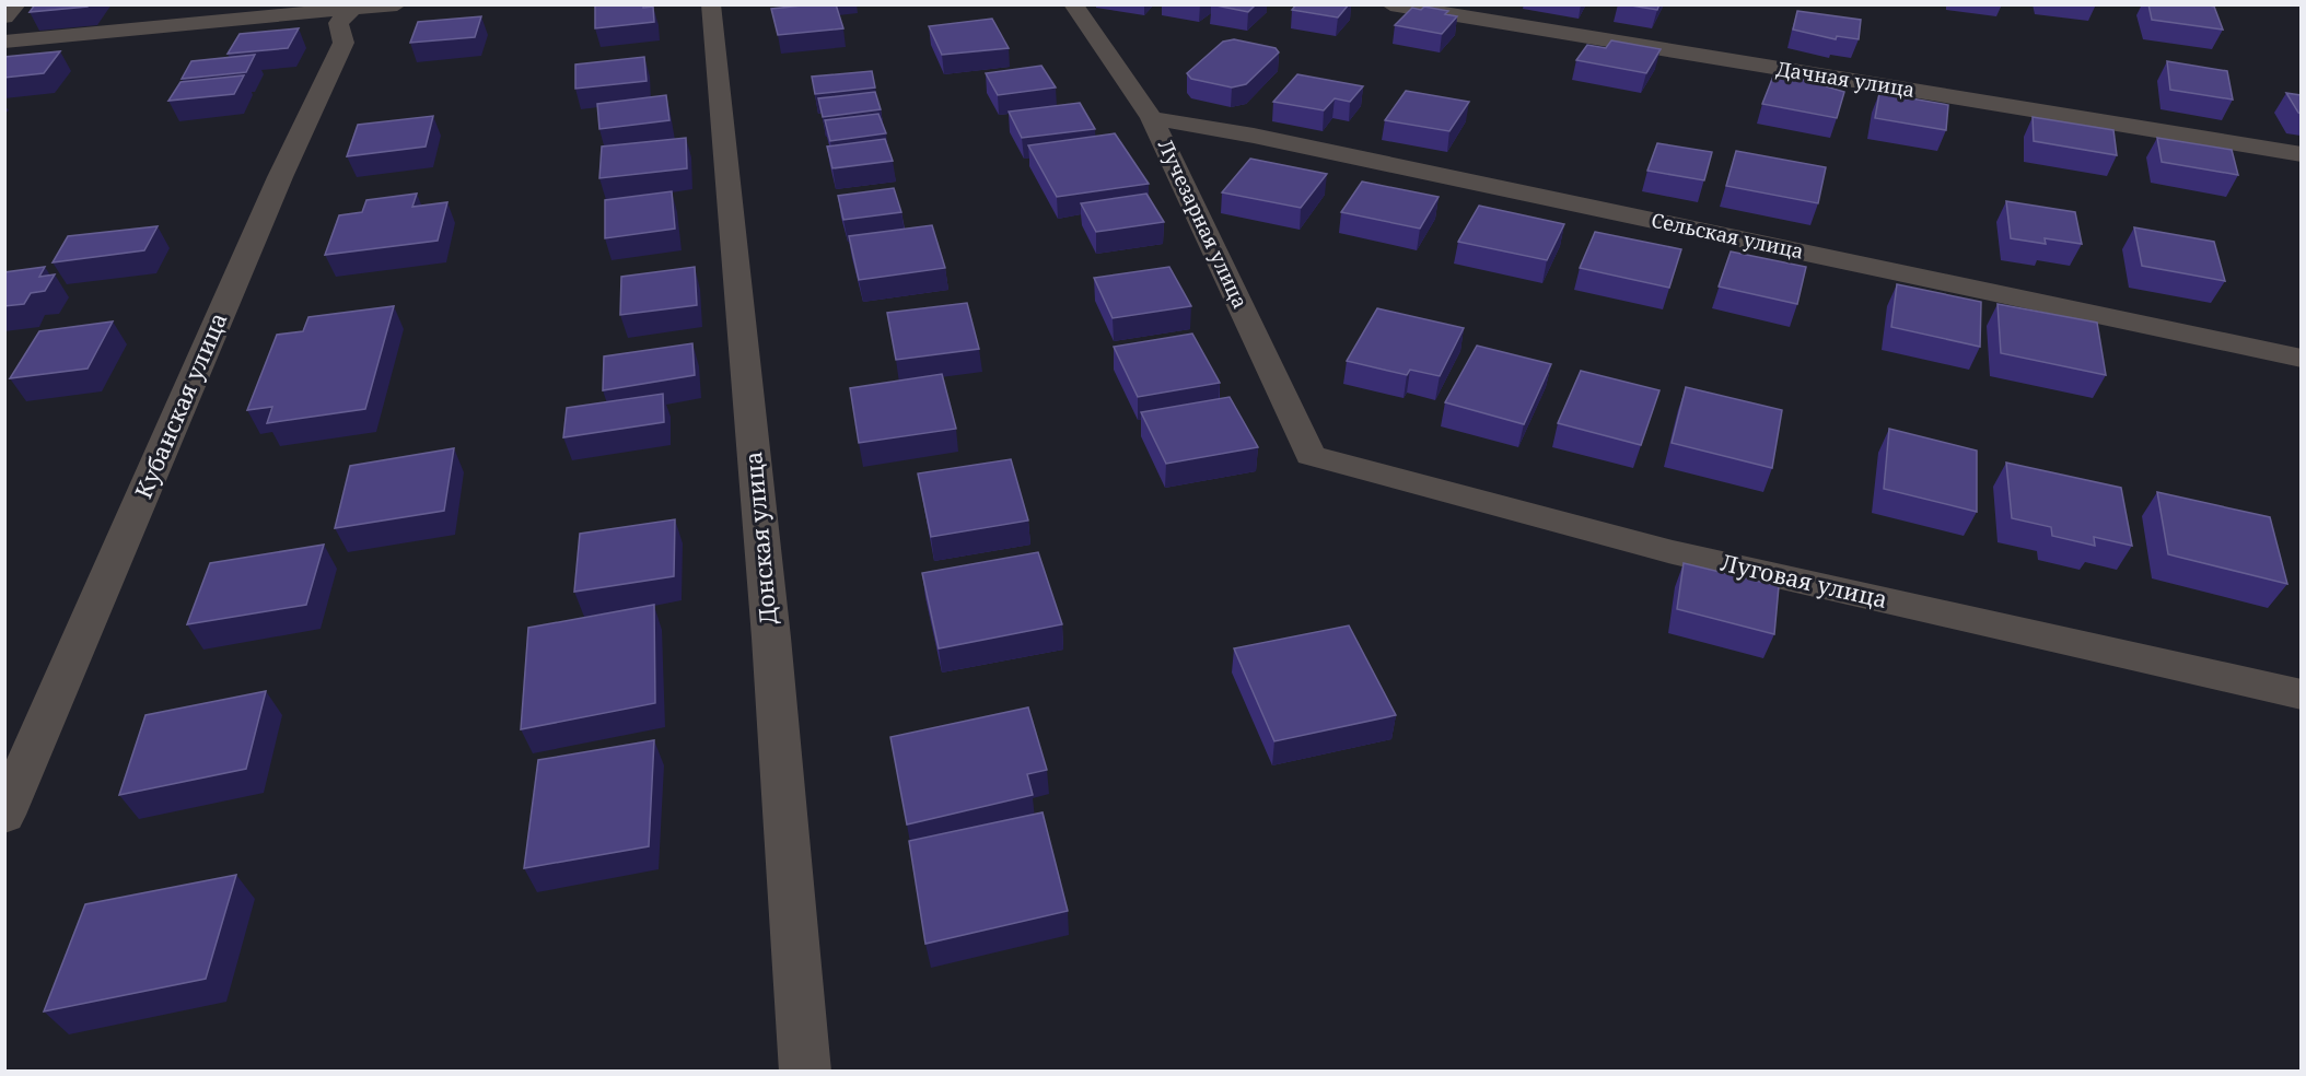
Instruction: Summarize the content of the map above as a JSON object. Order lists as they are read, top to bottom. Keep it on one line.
{"streets":{"street":["Дачная улица","Лучезарная улица","Сельская улица","Кубанская улица","Донская улица","Луговая улица"]},"crossings":[["Лучезарная улица","Сельская улица"],["Лучезарная улица","Луговая улица"]]}
